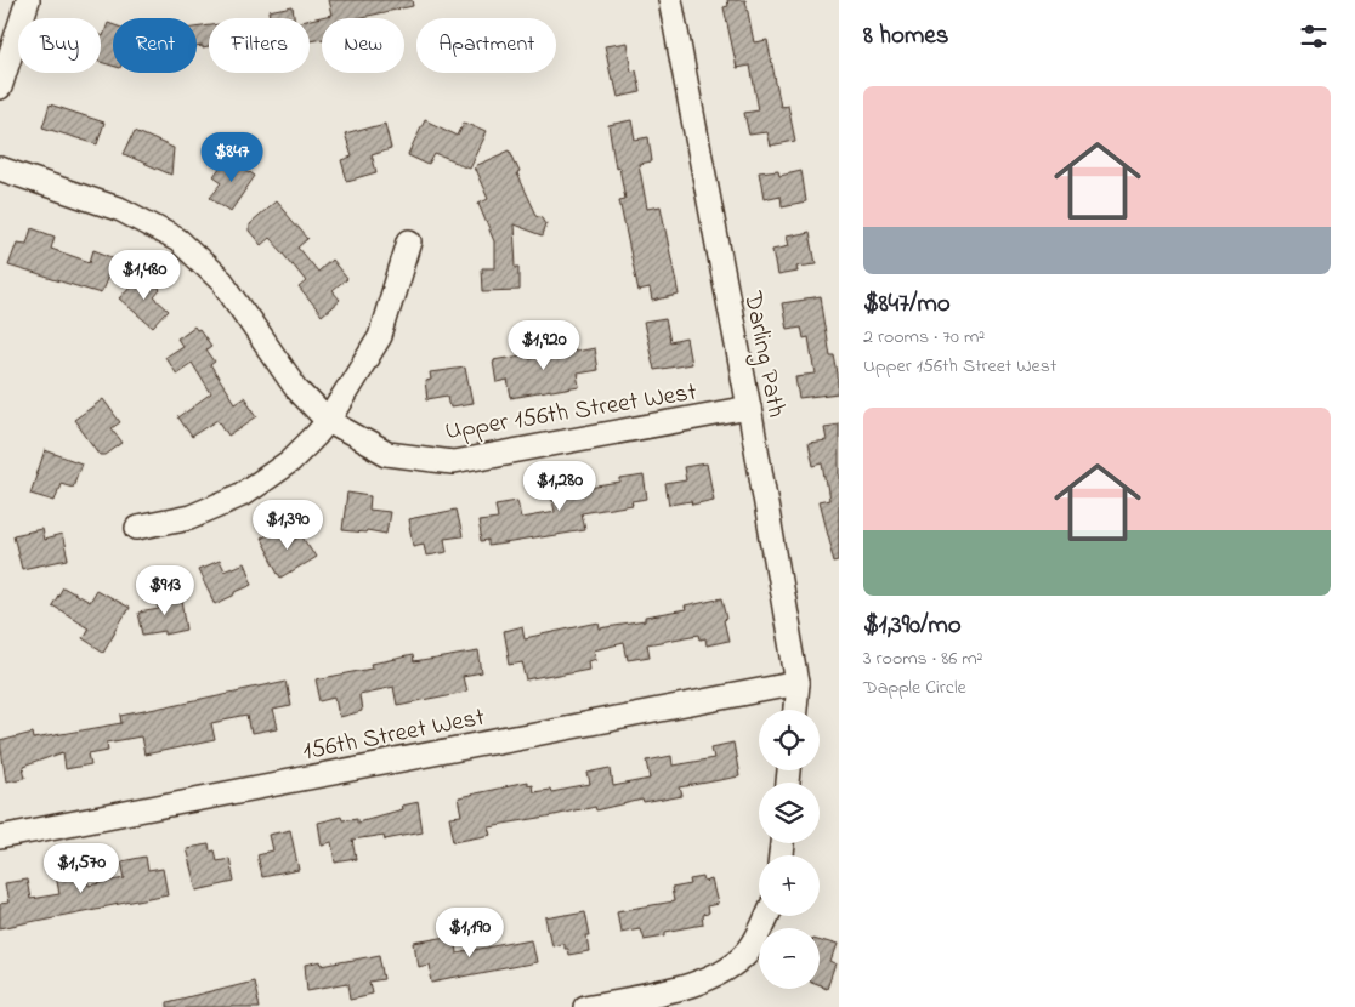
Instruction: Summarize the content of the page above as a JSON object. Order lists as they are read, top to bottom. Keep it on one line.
{"streets":{"street":["Darling Path","Upper 156th Street West","156th Street West"]},"crossings":[["Darling Path","Upper 156th Street West"],["Darling Path","156th Street West"]],"page":{"heading":"8 homes","chip":["Buy","Rent","Filters","New","Apartment"],"list":[{"name":"$847/mo","note":"2 rooms · 70 m² · Upper 156th Street West"},{"name":"$1,390/mo","note":"3 rooms · 86 m² · Dapple Circle"}],"price":["$847","$1,480","$1,920","$1,280","$1,390","$913","$1,570","$1,190"],"map_buttons":["+","−"]}}
